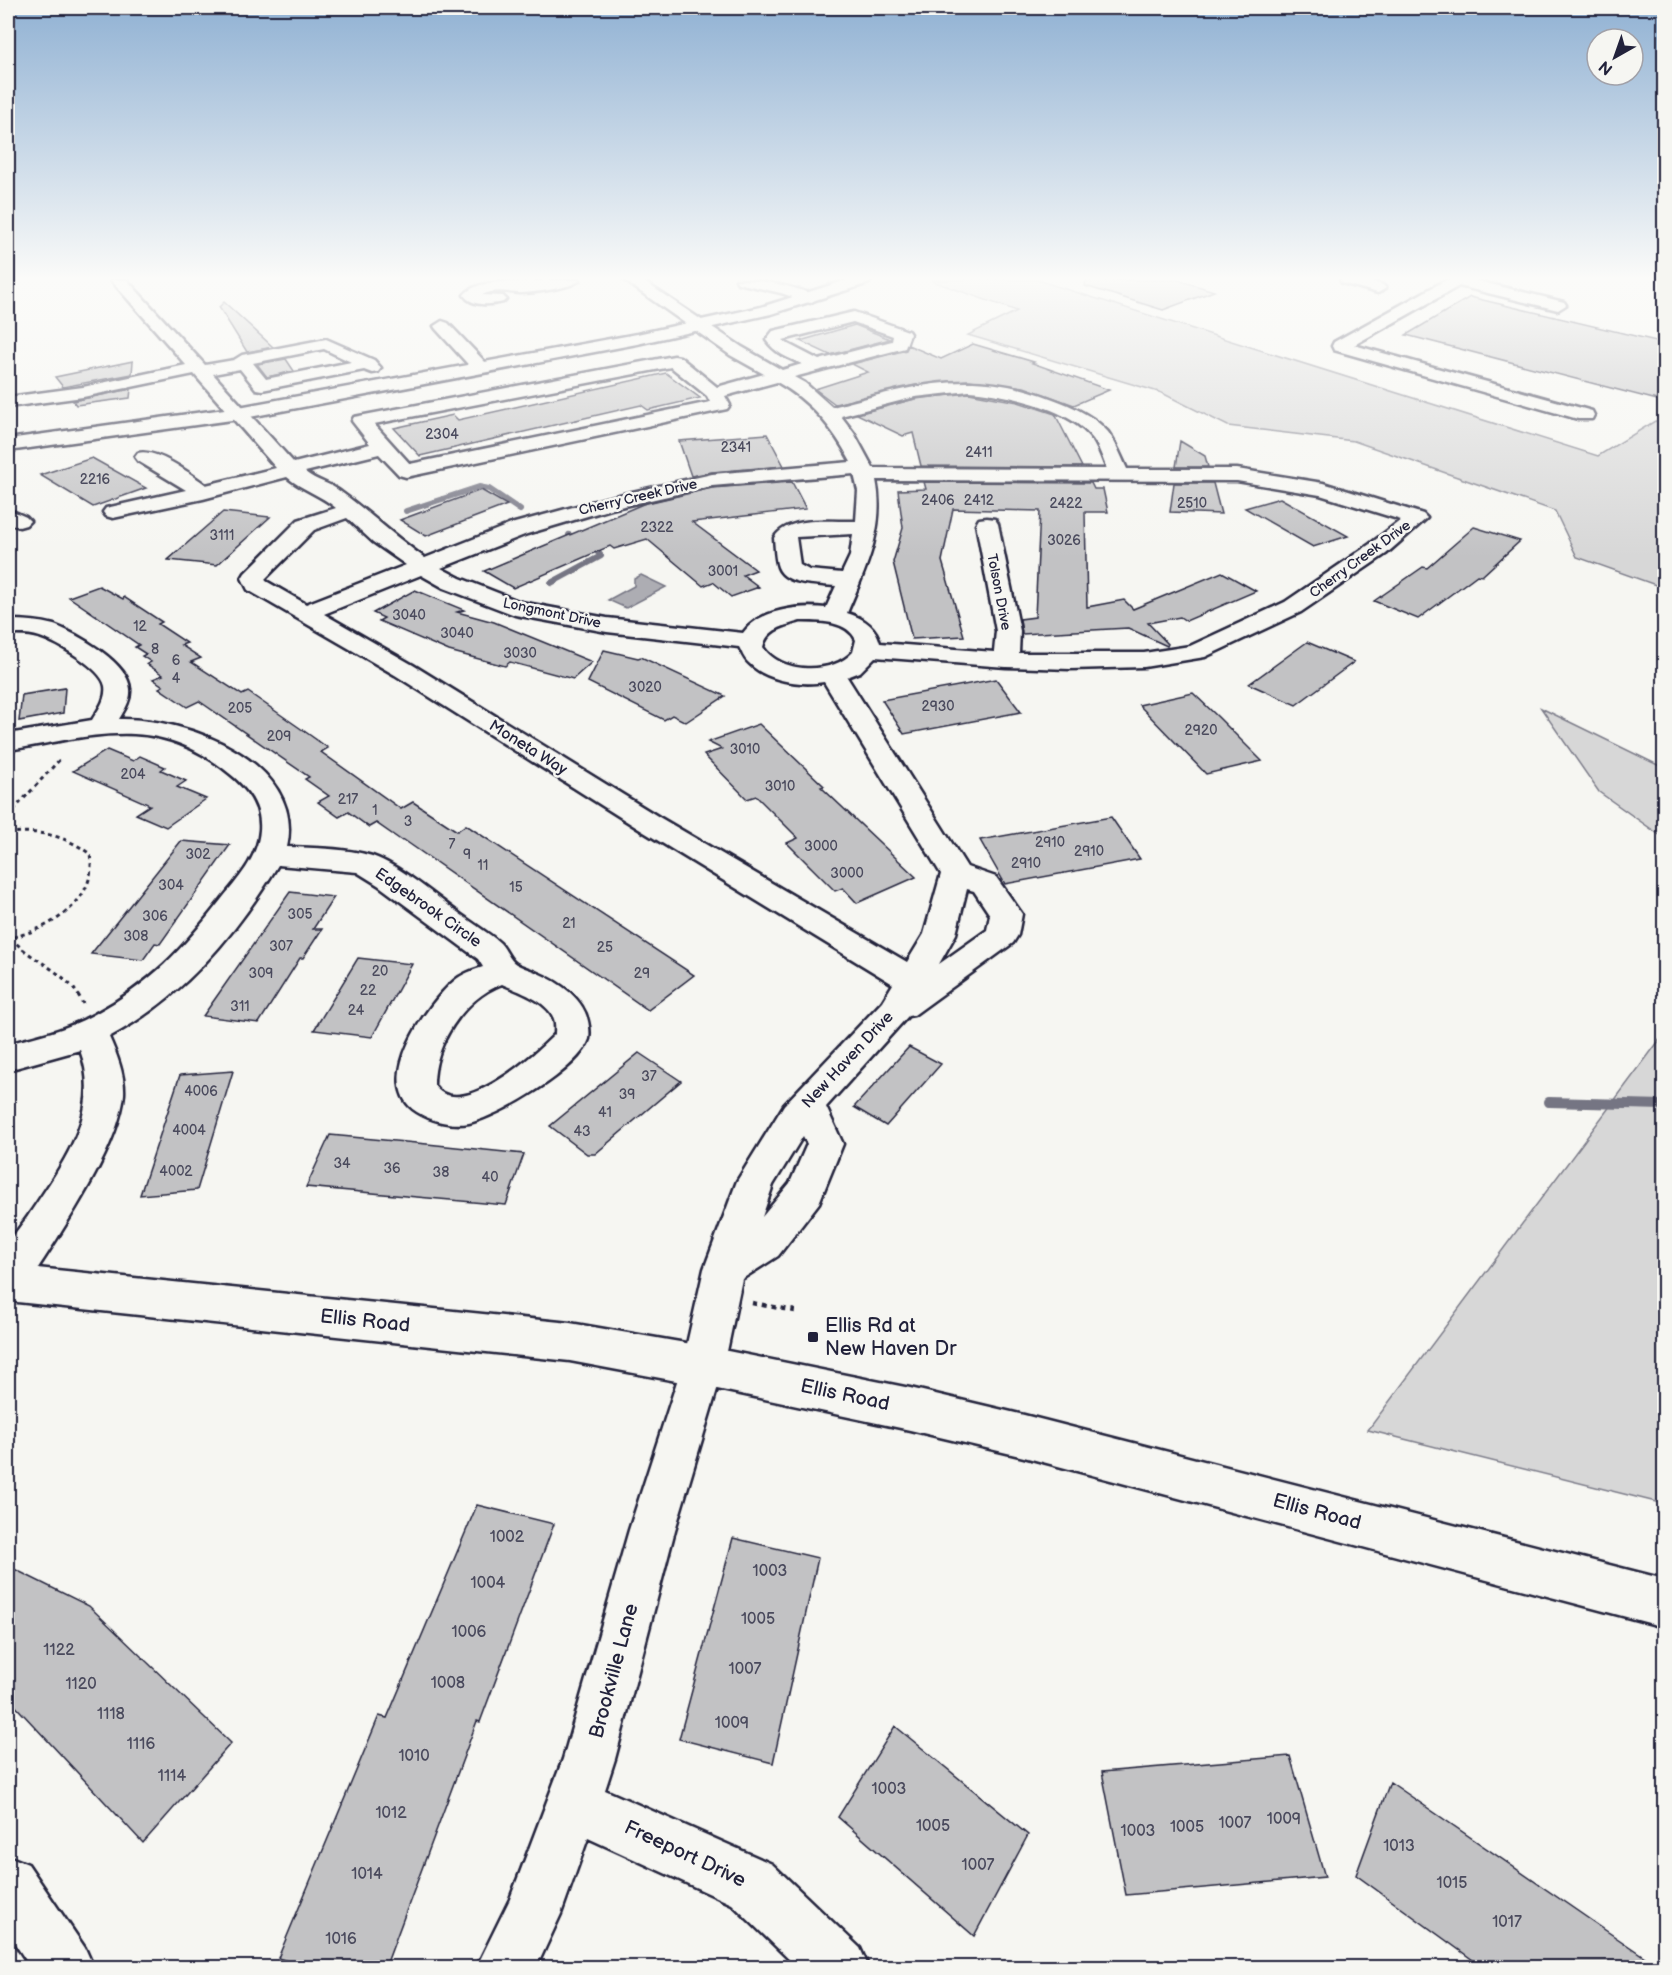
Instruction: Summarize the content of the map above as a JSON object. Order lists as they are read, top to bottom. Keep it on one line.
{"streets":{"street":["Cherry Creek Drive","Tolson Drive","Longmont Drive","Moneta Way","Edgebrook Circle","New Haven Drive","Ellis Road","Brookville Lane","Freeport Drive"]},"crossings":[["Cherry Creek Drive","Tolson Drive"],["Cherry Creek Drive","Longmont Drive"],["Cherry Creek Drive","Moneta Way"],["Longmont Drive","Moneta Way"],["Moneta Way","New Haven Drive"],["New Haven Drive","Ellis Road"],["New Haven Drive","Brookville Lane"],["Ellis Road","Brookville Lane"],["Brookville Lane","Freeport Drive"]],"places":{"transit":["Ellis Rd at New Haven Dr"]},"house_numbers":["2304","2341","2411","2216","2406","2412","2422","2510","2322","3111","3026","3001","3040","12","3040","8","3030","6","4","3020","2930","205","2920","209","3010","204","3010","217","1","3","2910","7","3000","2910","302","9","2910","11","3000","304","15","305","306","21","308","307","25","20","309","29","22","311","24","37","4006","39","41","4004","43","34","36","4002","38","40","1002","1003","1004","1005","1006","1122","1007","1008","1120","1118","1009","1116","1010","1114","1003","1012","1009","1007","1005","1005","1003","1013","1007","1014","1015","1017","1016"],"north":"bottom left"}
